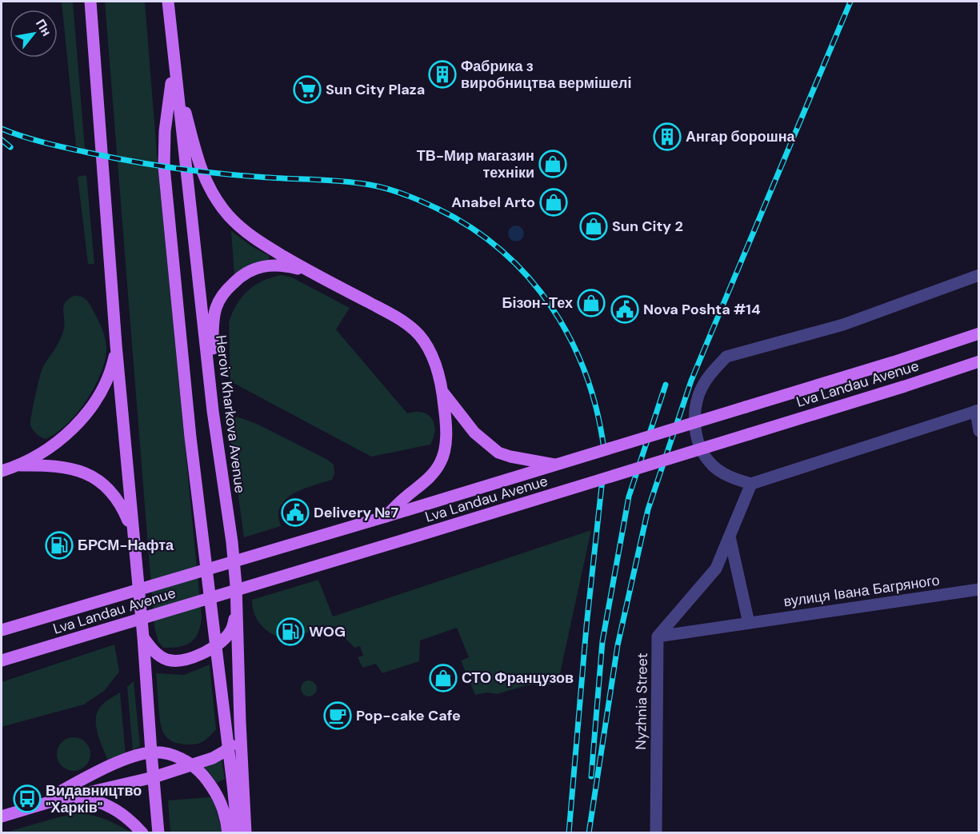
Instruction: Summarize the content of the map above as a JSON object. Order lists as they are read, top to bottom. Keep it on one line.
{"streets":{"main road":["Lva Landau Avenue","Heroiv Kharkova Avenue"],"street":["вулиця Івана Багряного","Nyzhnia Street"]},"crossings":[["вулиця Івана Багряного","Nyzhnia Street"]],"places":{"building":["Фабрика з виробництва вермішелі","Ангар борошна"],"supermarket":["Sun City Plaza"],"shop":["ТВ-Мир магазин техніки","Anabel Arto","Sun City 2","Бізон-Тех","СТО Французов"],"public building":["Nova Poshta #14","Delivery №7"],"fuel station":["БРСМ-Нафта","WOG"],"cafe":["Pop-cake Cafe"],"bus stop":["Видавництво \"Харків\""]},"north":"top right"}
